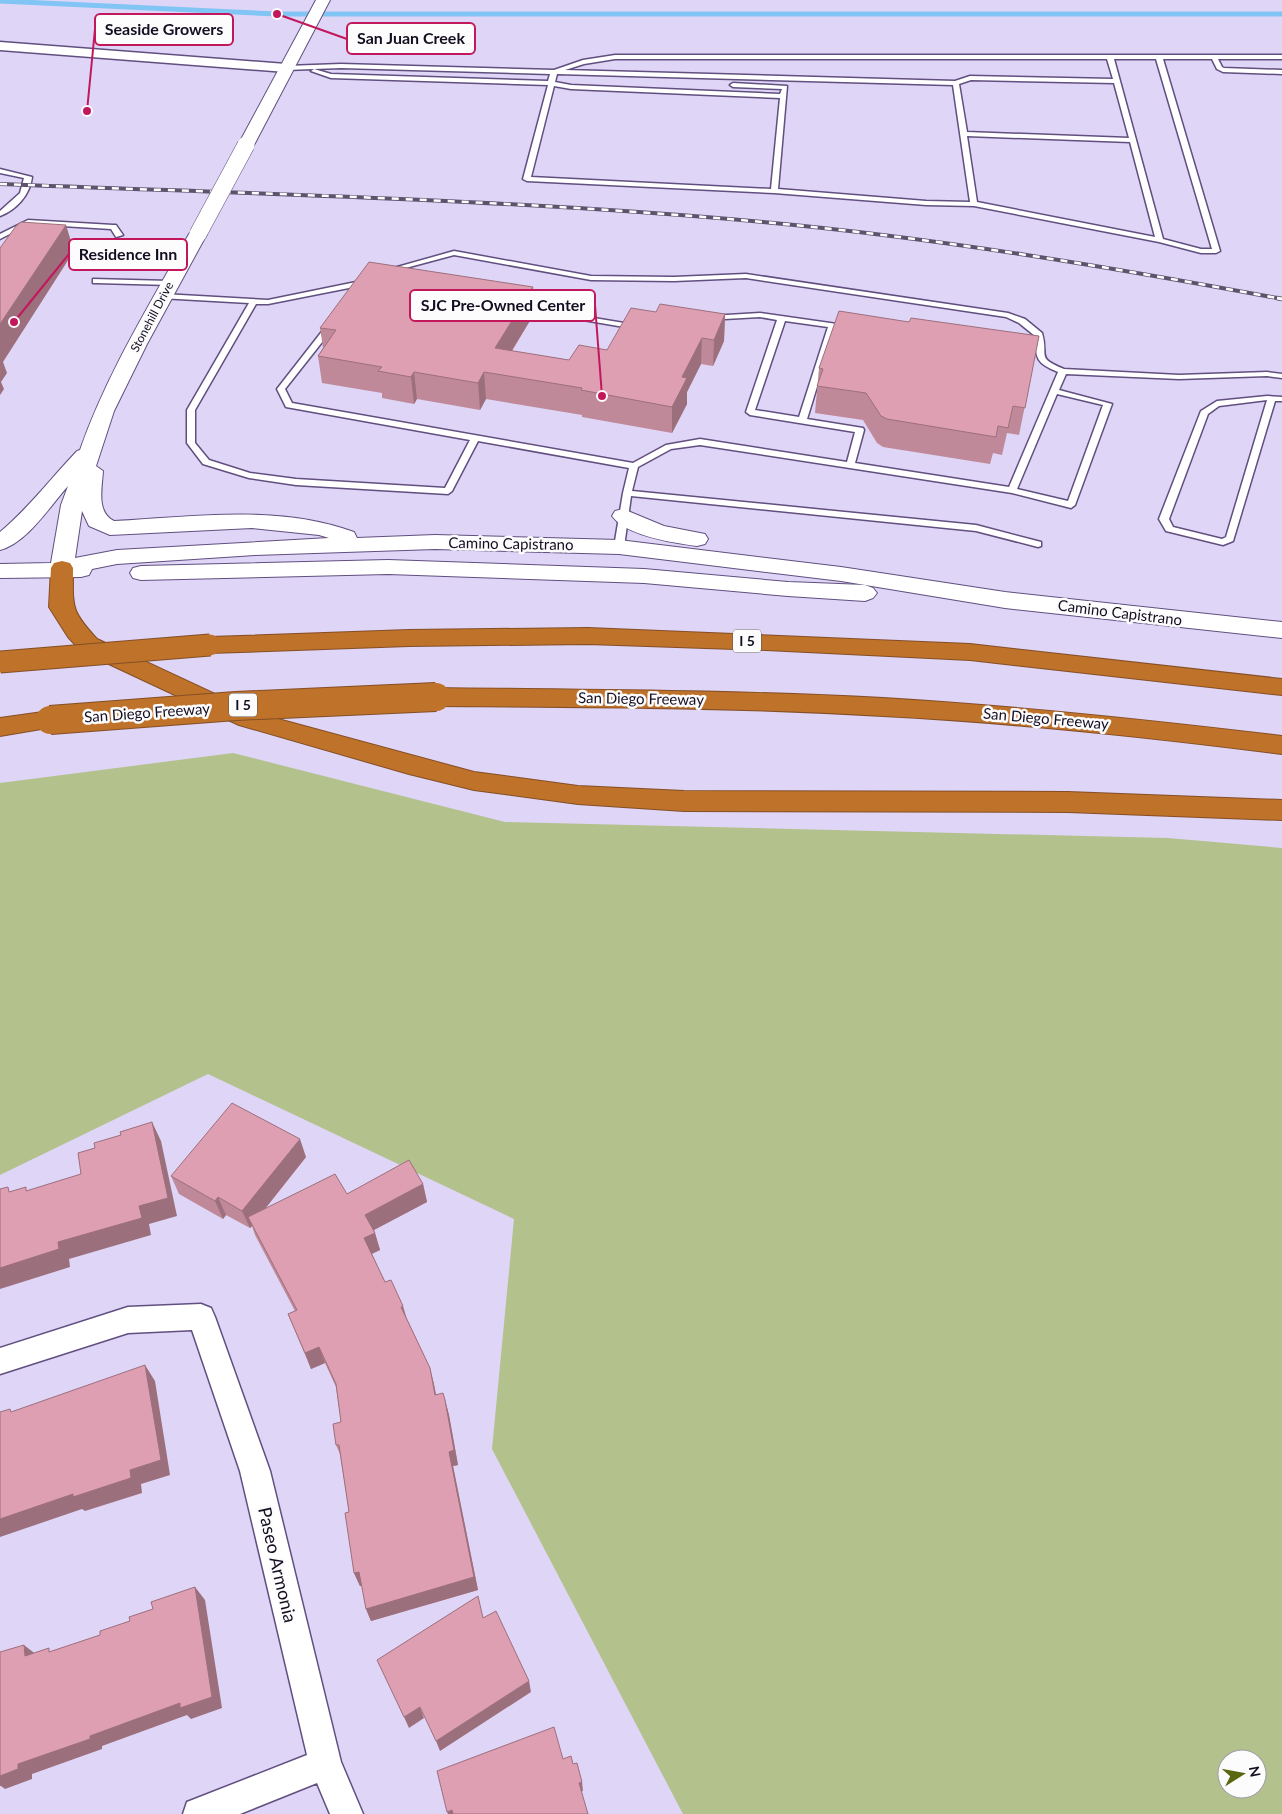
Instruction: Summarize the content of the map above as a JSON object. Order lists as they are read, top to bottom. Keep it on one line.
{"streets":{"highway":["I 5","San Diego Freeway"],"main road":["Stonehill Drive","Camino Capistrano"],"street":["Paseo Armonia"]},"crossings":[["Stonehill Drive","Camino Capistrano"]],"places":["San Juan Creek","Seaside Growers","Residence Inn","SJC Pre-Owned Center"],"north":"right"}
